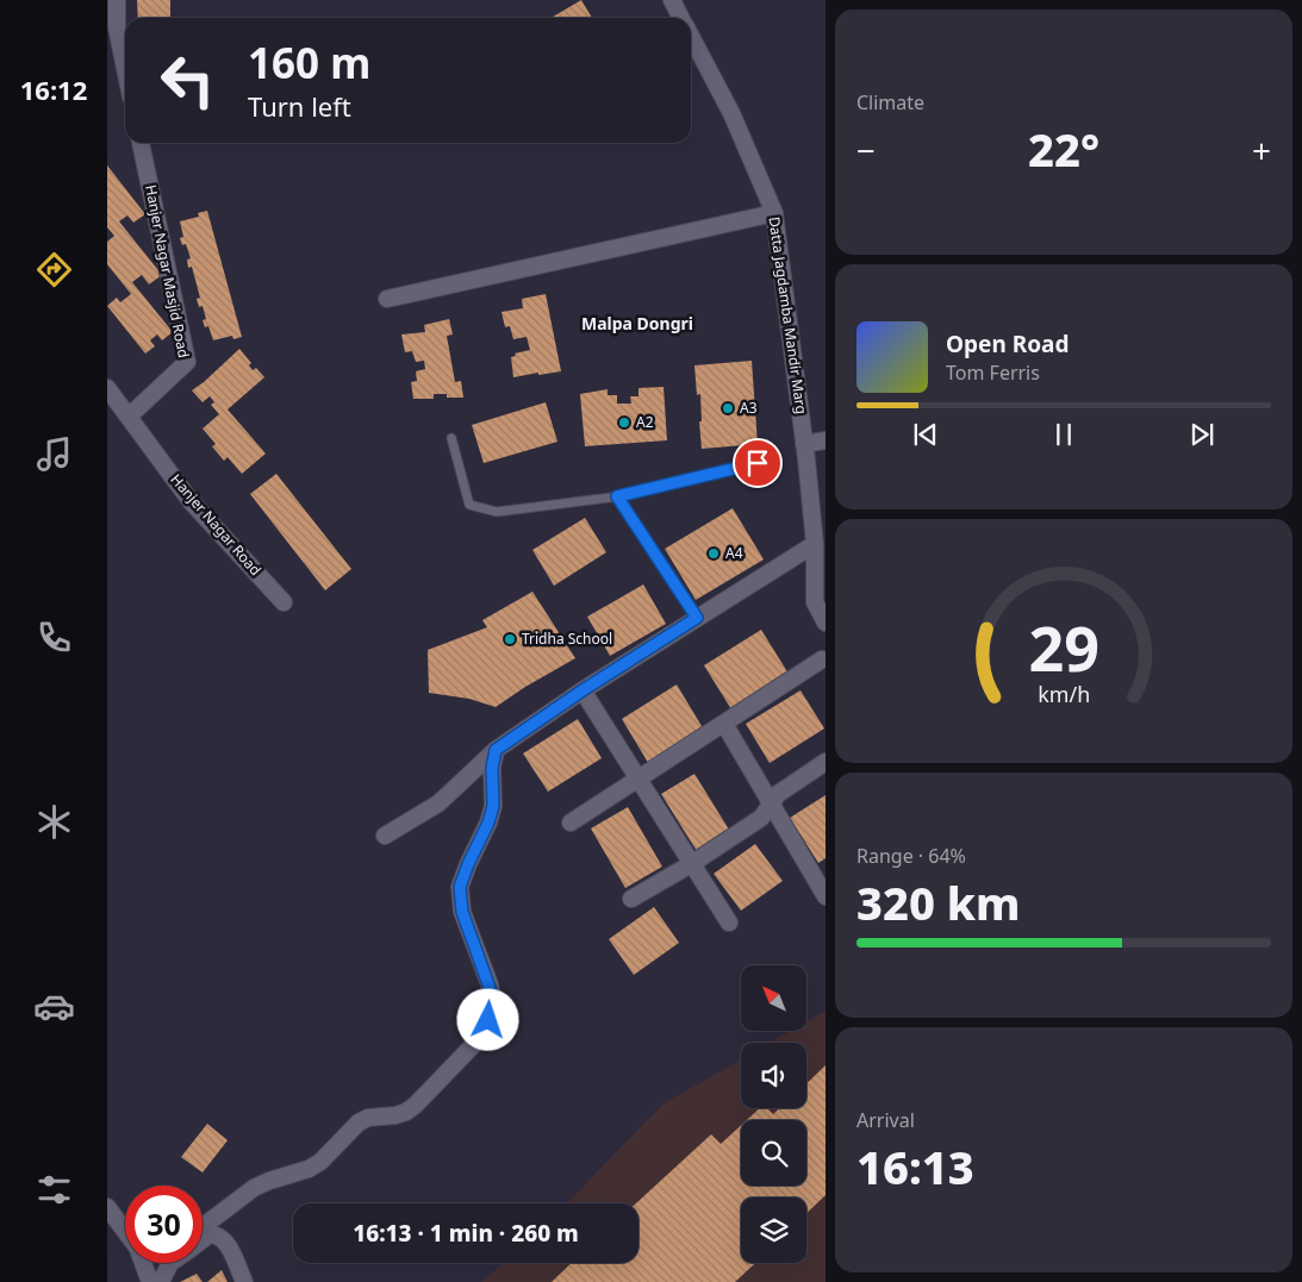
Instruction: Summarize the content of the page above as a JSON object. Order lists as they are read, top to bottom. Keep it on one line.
{"streets":{"street":["Hanjer Nagar Masjid Road","Datta Jagdamba Mandir Marg","Hanjer Nagar Road"]},"crossings":[["Hanjer Nagar Masjid Road","Hanjer Nagar Road"]],"districts":["Malpa Dongri"],"places":["A3","A2","A4","Tridha School"],"north":"top left","page":{"tabs":"16:12","tile":["Climate",["Range · 64%","320 km"],["Arrival","16:13"]],"turn":["160 m","Turn left"],"heat":["−","22°","+"],"song":["Open Road","Tom Ferris"],"limit":"30","trip":"16:13 · 1 min · 260 m","gauge":["29","km/h"]}}
